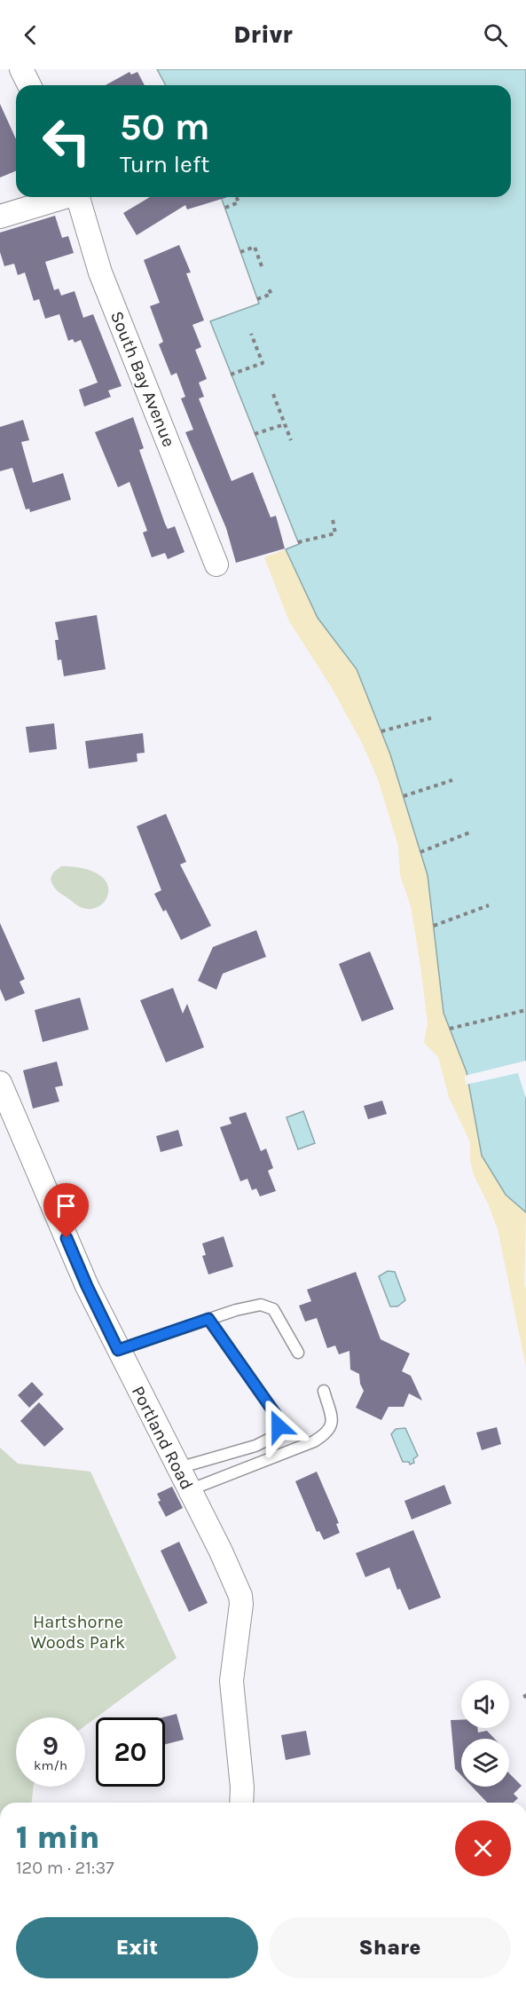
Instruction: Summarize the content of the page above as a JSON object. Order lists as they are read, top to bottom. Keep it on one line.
{"streets":{"street":["South Bay Avenue","Portland Road"]},"parks":["Hartshorne Woods Park"],"page":{"header":"Drivr","turn":["50 m","Turn left"],"speed":"9 km/h","limit":"20","heading":["1 min","120 m · 21:37"],"buttons":["Exit","Share"]}}
